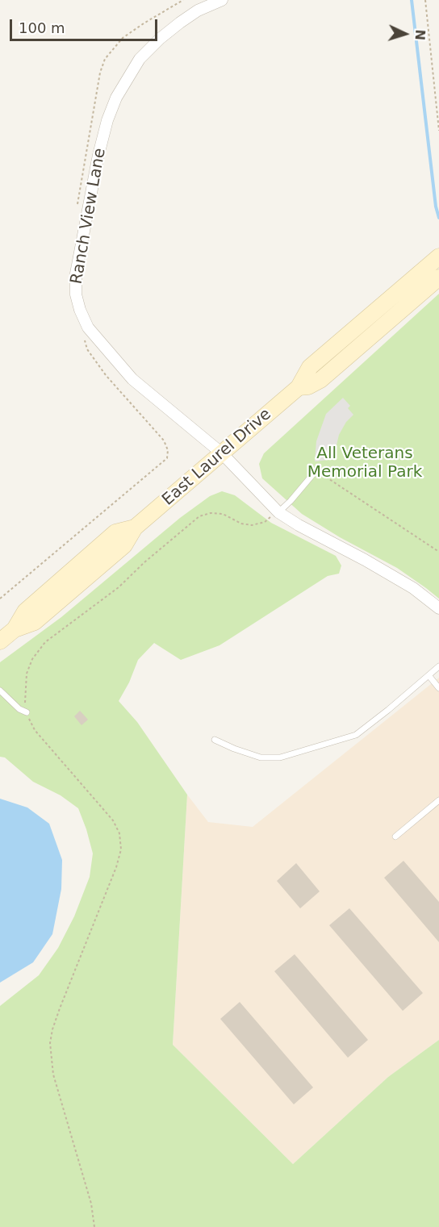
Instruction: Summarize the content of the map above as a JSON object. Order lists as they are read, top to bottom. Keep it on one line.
{"streets":{"main road":["East Laurel Drive"],"street":["Ranch View Lane"]},"crossings":[["Ranch View Lane","East Laurel Drive"]],"parks":["All Veterans Memorial Park"],"scale_bar":"100 m","north":"right"}
